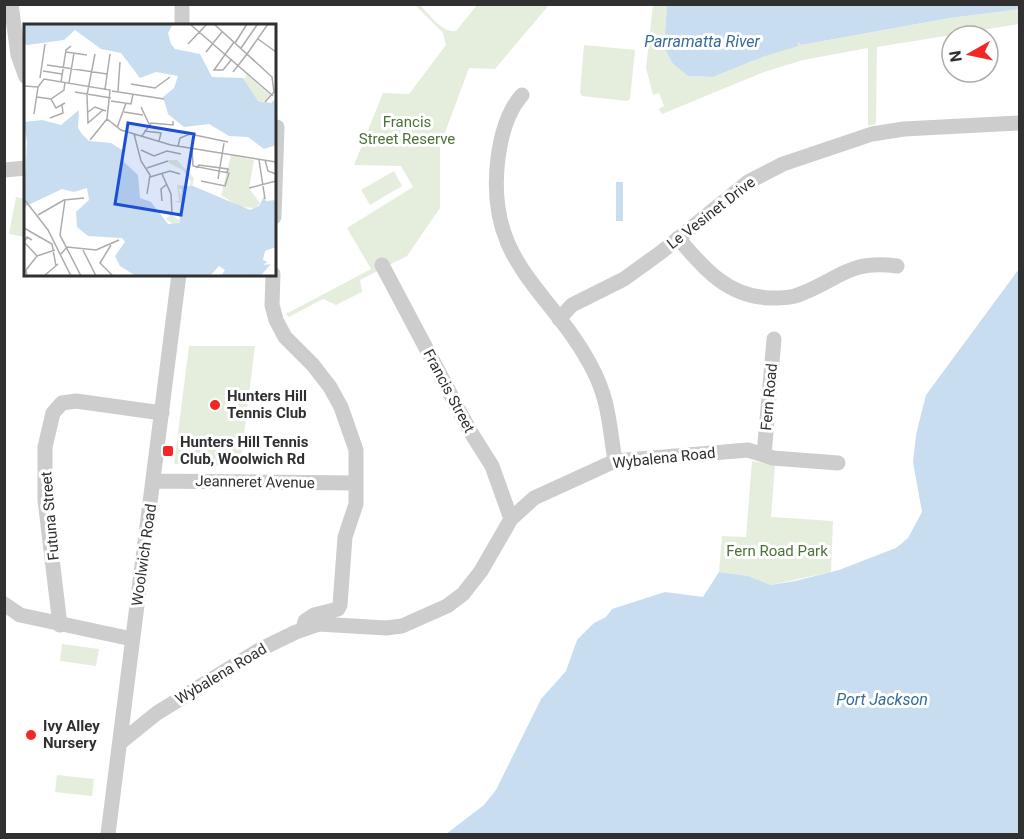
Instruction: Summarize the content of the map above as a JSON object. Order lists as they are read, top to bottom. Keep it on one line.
{"streets":{"street":["Le Vesinet Drive","Francis Street","Fern Road","Wybalena Road","Jeanneret Avenue","Futuna Street","Woolwich Road"]},"crossings":[["Francis Street","Wybalena Road"],["Fern Road","Wybalena Road"],["Wybalena Road","Woolwich Road"],["Jeanneret Avenue","Woolwich Road"],["Futuna Street","Woolwich Road"]],"water":["Parramatta River","Port Jackson"],"parks":["Francis Street Reserve","Fern Road Park"],"places":{"other":["Hunters Hill Tennis Club","Ivy Alley Nursery"],"transit":["Hunters Hill Tennis Club, Woolwich Rd"]},"north":"left"}
